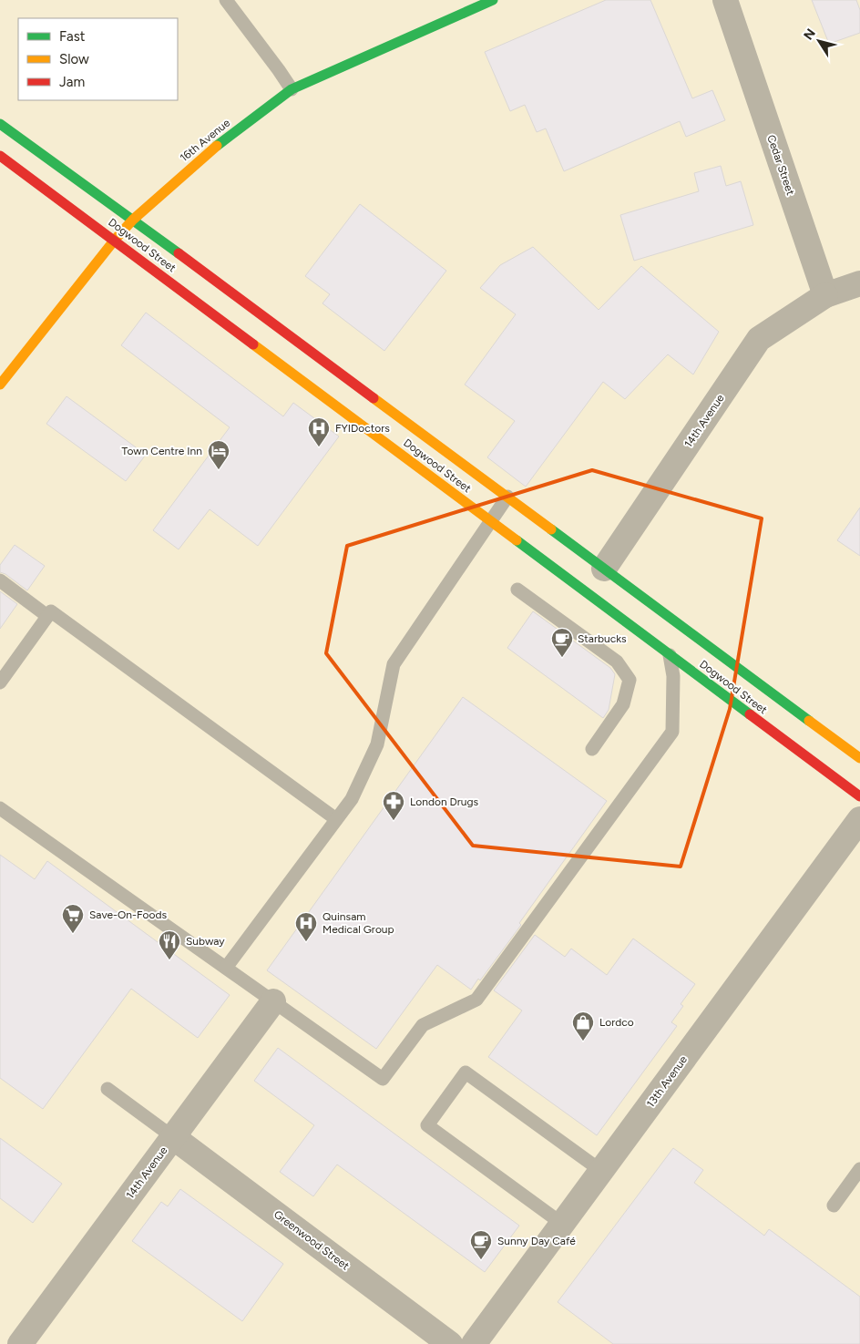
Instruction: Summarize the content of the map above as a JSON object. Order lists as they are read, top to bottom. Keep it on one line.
{"streets":{"main road":["16th Avenue","Dogwood Street"],"street":["Cedar Street","14th Avenue","13th Avenue","Greenwood Street"]},"crossings":[["16th Avenue","Dogwood Street"],["Cedar Street","14th Avenue"],["Dogwood Street","14th Avenue"],["14th Avenue","Greenwood Street"]],"places":{"hospital":["FYIDoctors","Quinsam Medical Group"],"hotel":["Town Centre Inn"],"cafe":["Starbucks","Sunny Day Café"],"pharmacy":["London Drugs"],"supermarket":["Save-On-Foods"],"restaurant":["Subway"],"shop":["Lordco"]},"legend":["Fast","Slow","Jam"],"north":"top left"}
